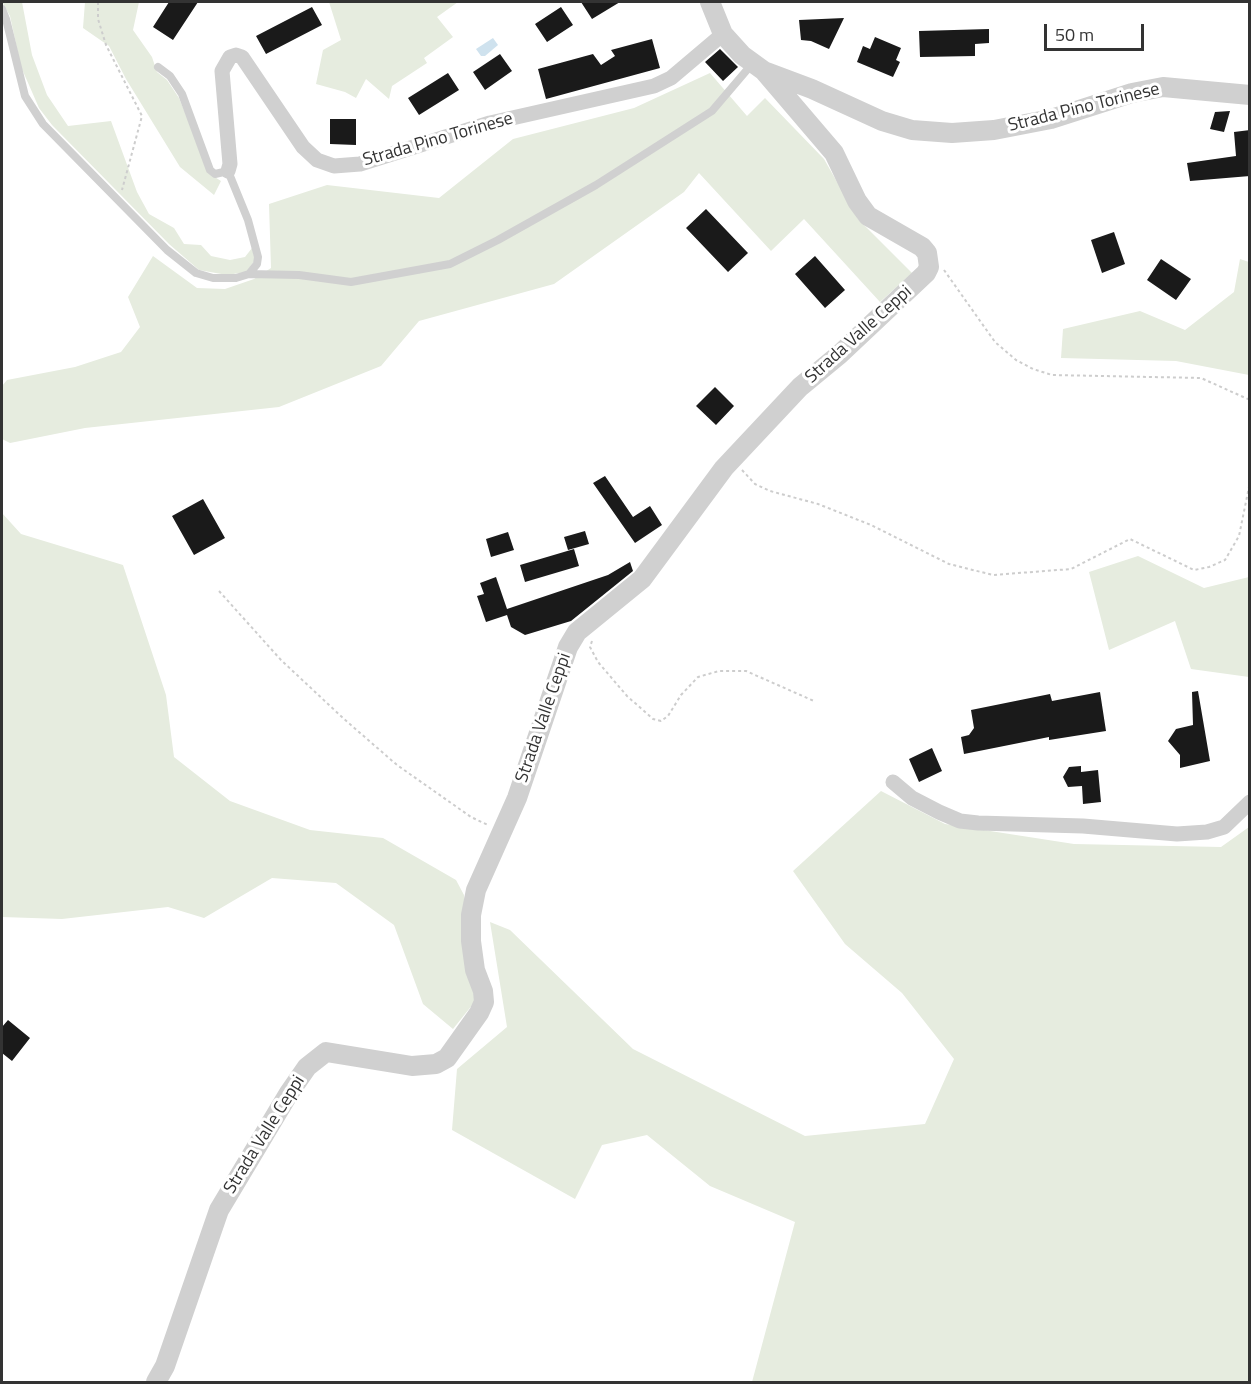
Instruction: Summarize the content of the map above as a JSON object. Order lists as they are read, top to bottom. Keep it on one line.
{"streets":{"street":["Strada Pino Torinese","Strada Valle Ceppi"]},"scale_bar":"50 m"}
